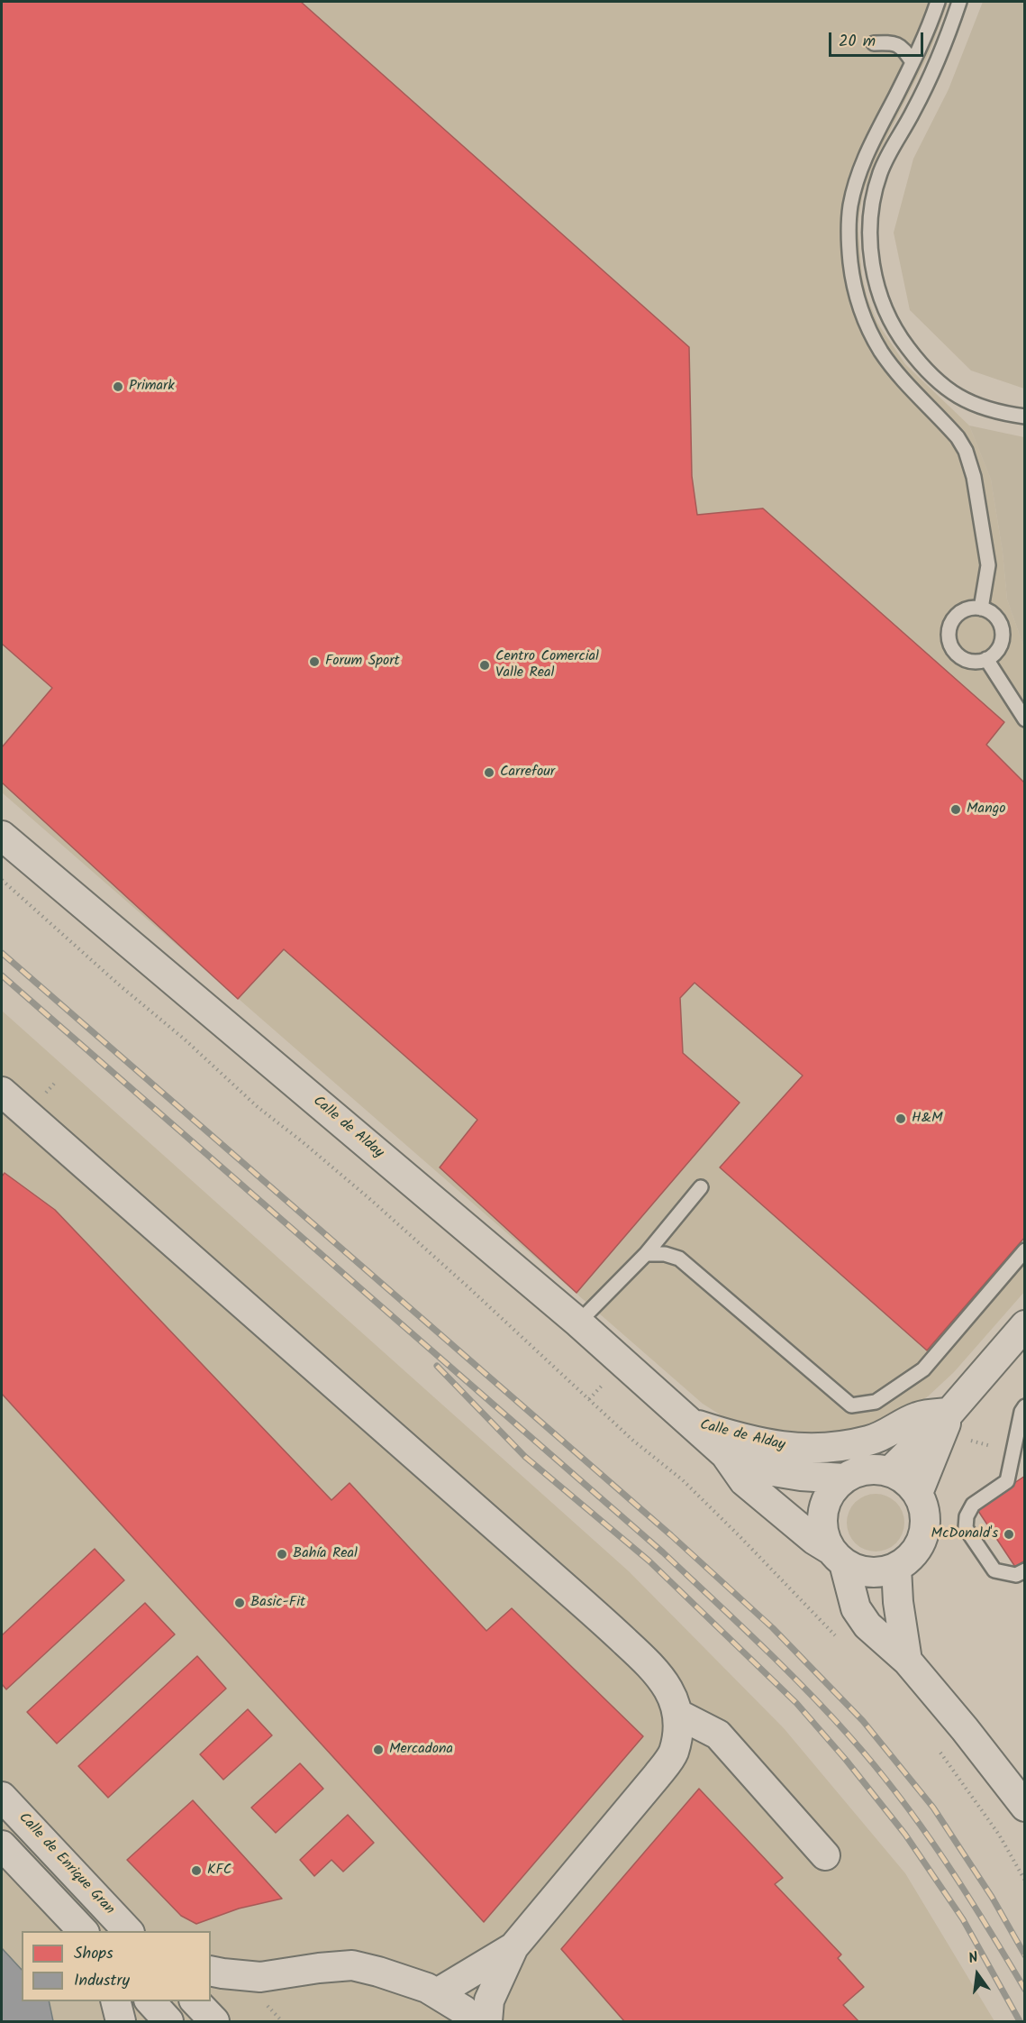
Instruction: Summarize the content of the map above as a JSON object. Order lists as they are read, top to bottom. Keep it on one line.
{"streets":{"street":["Calle de Alday","Calle de Enrique Gran"]},"places":["Primark","Forum Sport","Centro Comercial Valle Real","Carrefour","Mango","H&M","McDonald's","Bahía Real","Basic-Fit","Mercadona","KFC"],"legend":["Shops","Industry"],"scale_bar":"20 m","north":"top"}
